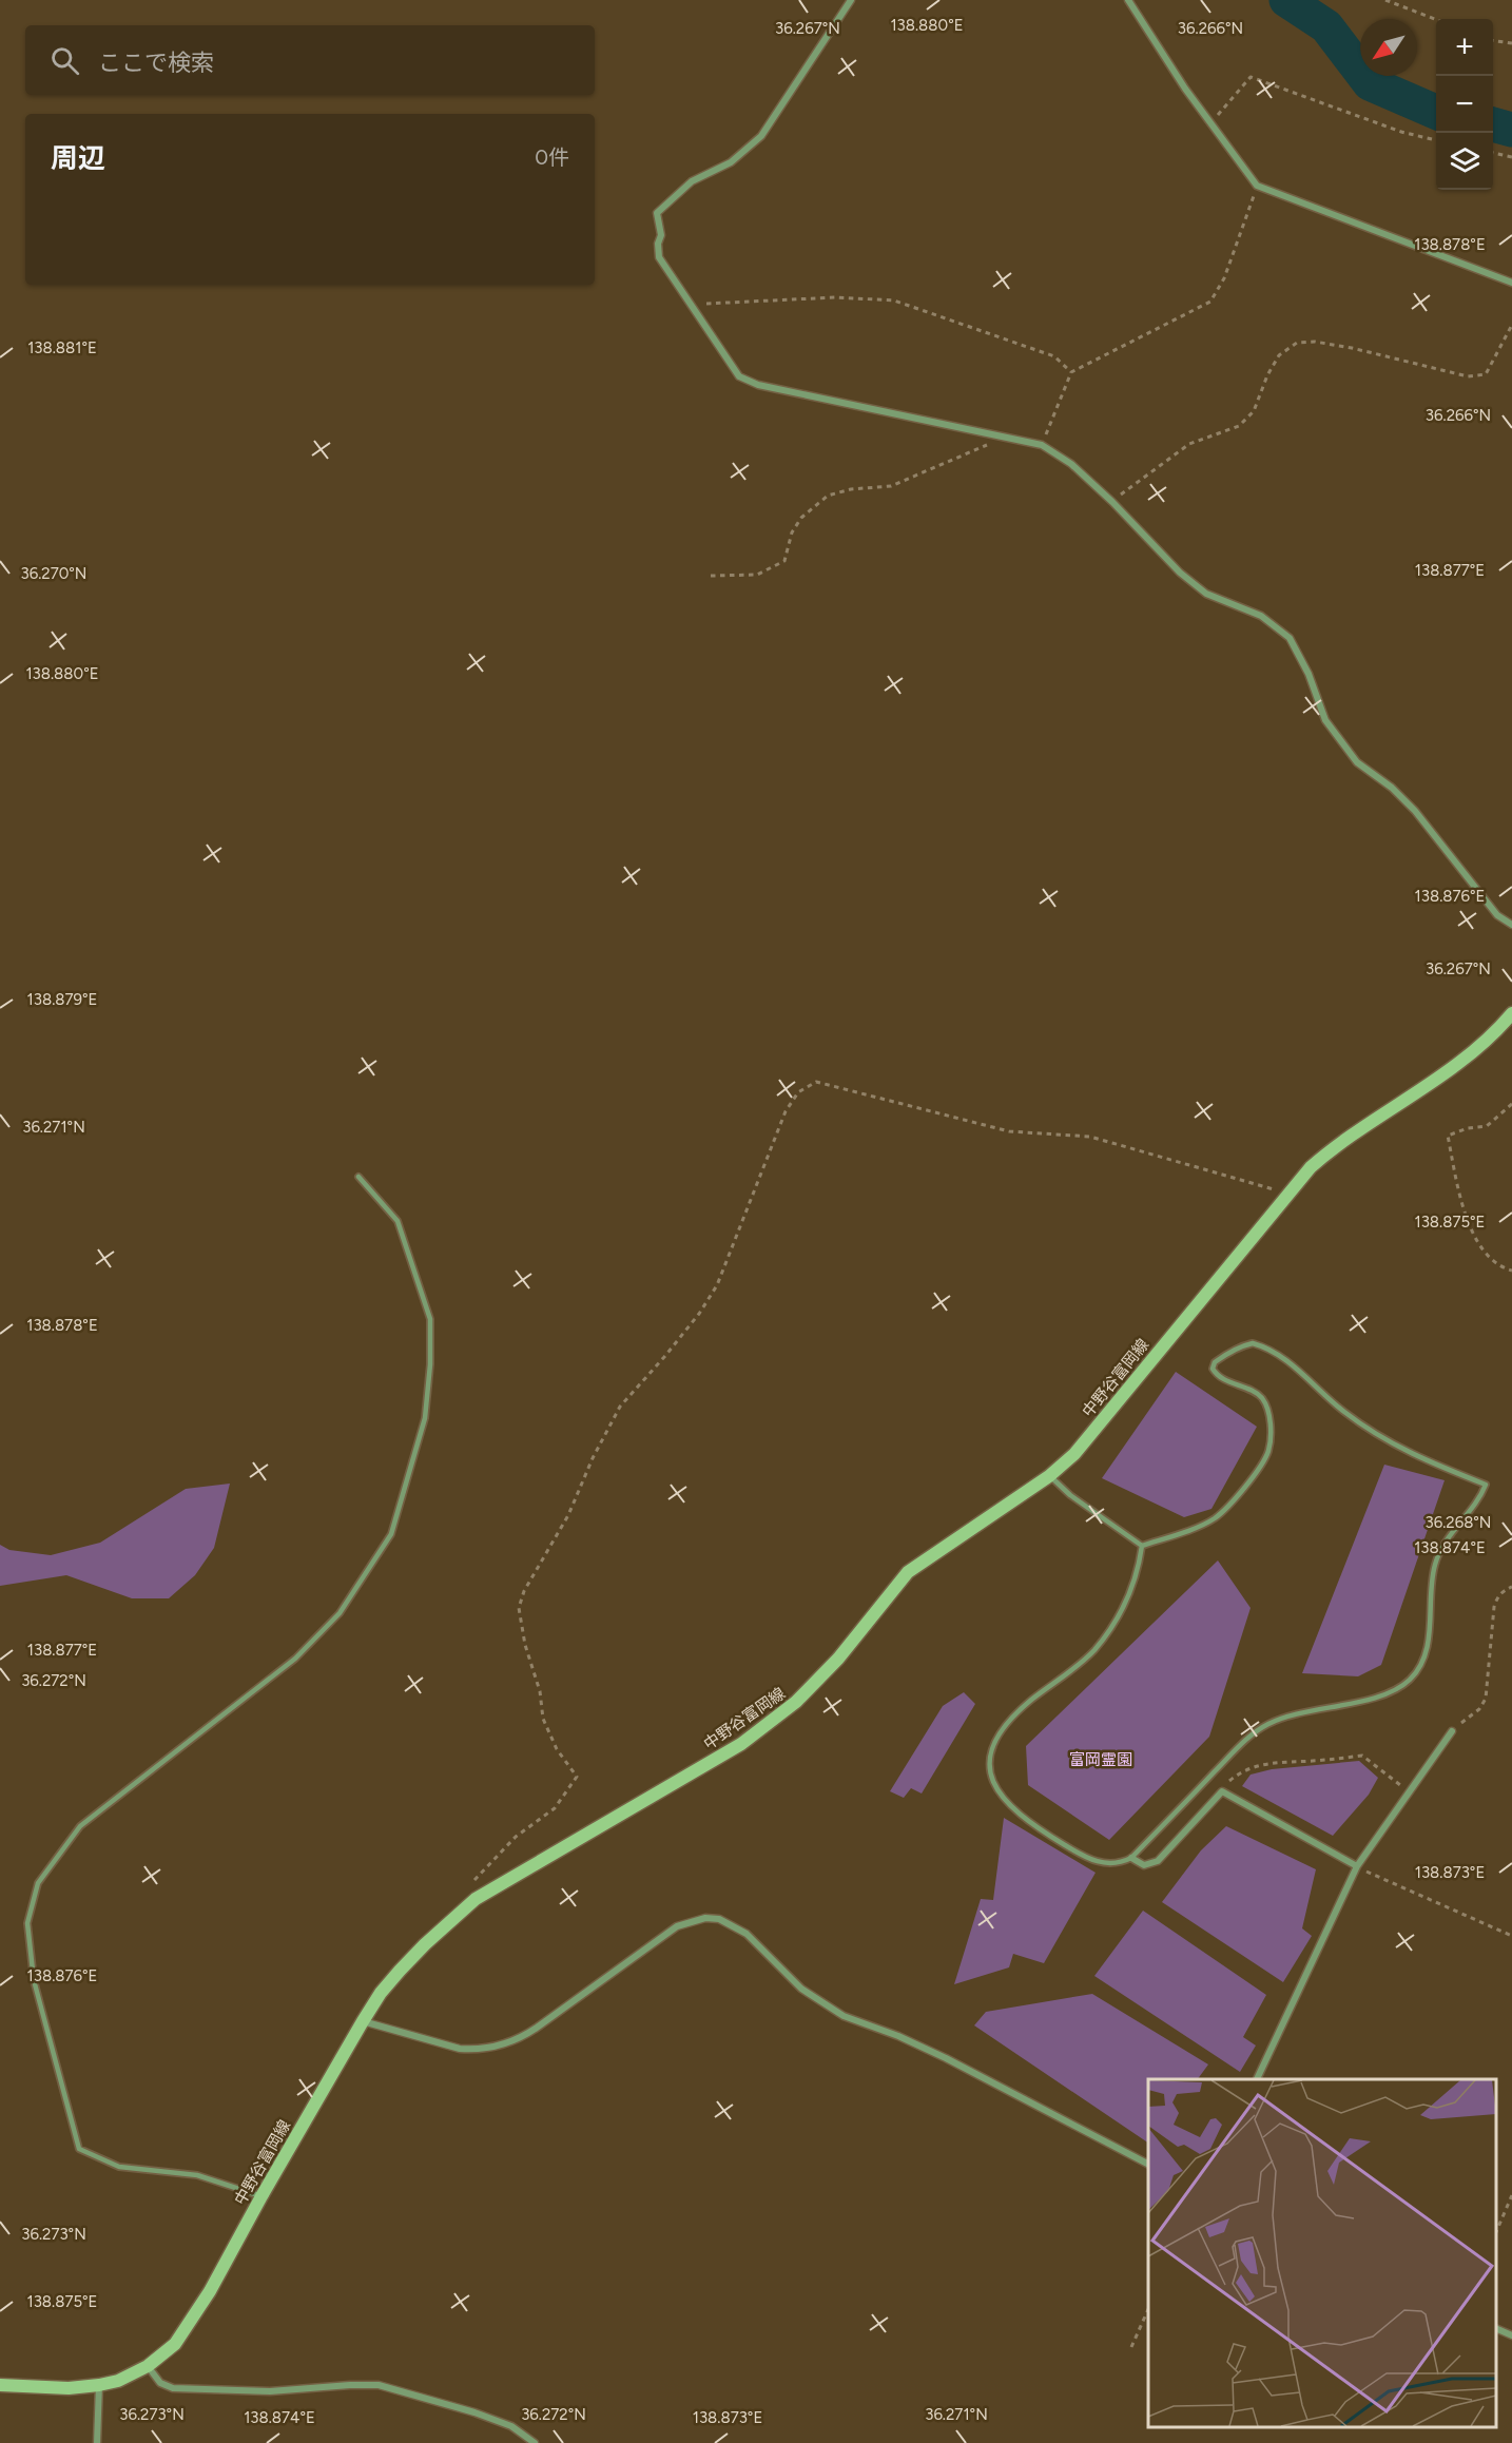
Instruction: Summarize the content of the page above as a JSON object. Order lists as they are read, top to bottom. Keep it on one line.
{"streets":{"main road":["中野谷富岡線"]},"parks":["富岡霊園"],"north":"bottom left","page":{"map_buttons":["+","−"],"search":"ここで検索","heading":["周辺","0件"]},"coordinates":["138.880°E","36.267°N","36.266°N","138.878°E","138.881°E","138.877°E","36.270°N","138.876°E","138.879°E","36.271°N","138.875°E","36.268°N","138.874°E","36.272°N","138.873°E","36.273°N"]}
